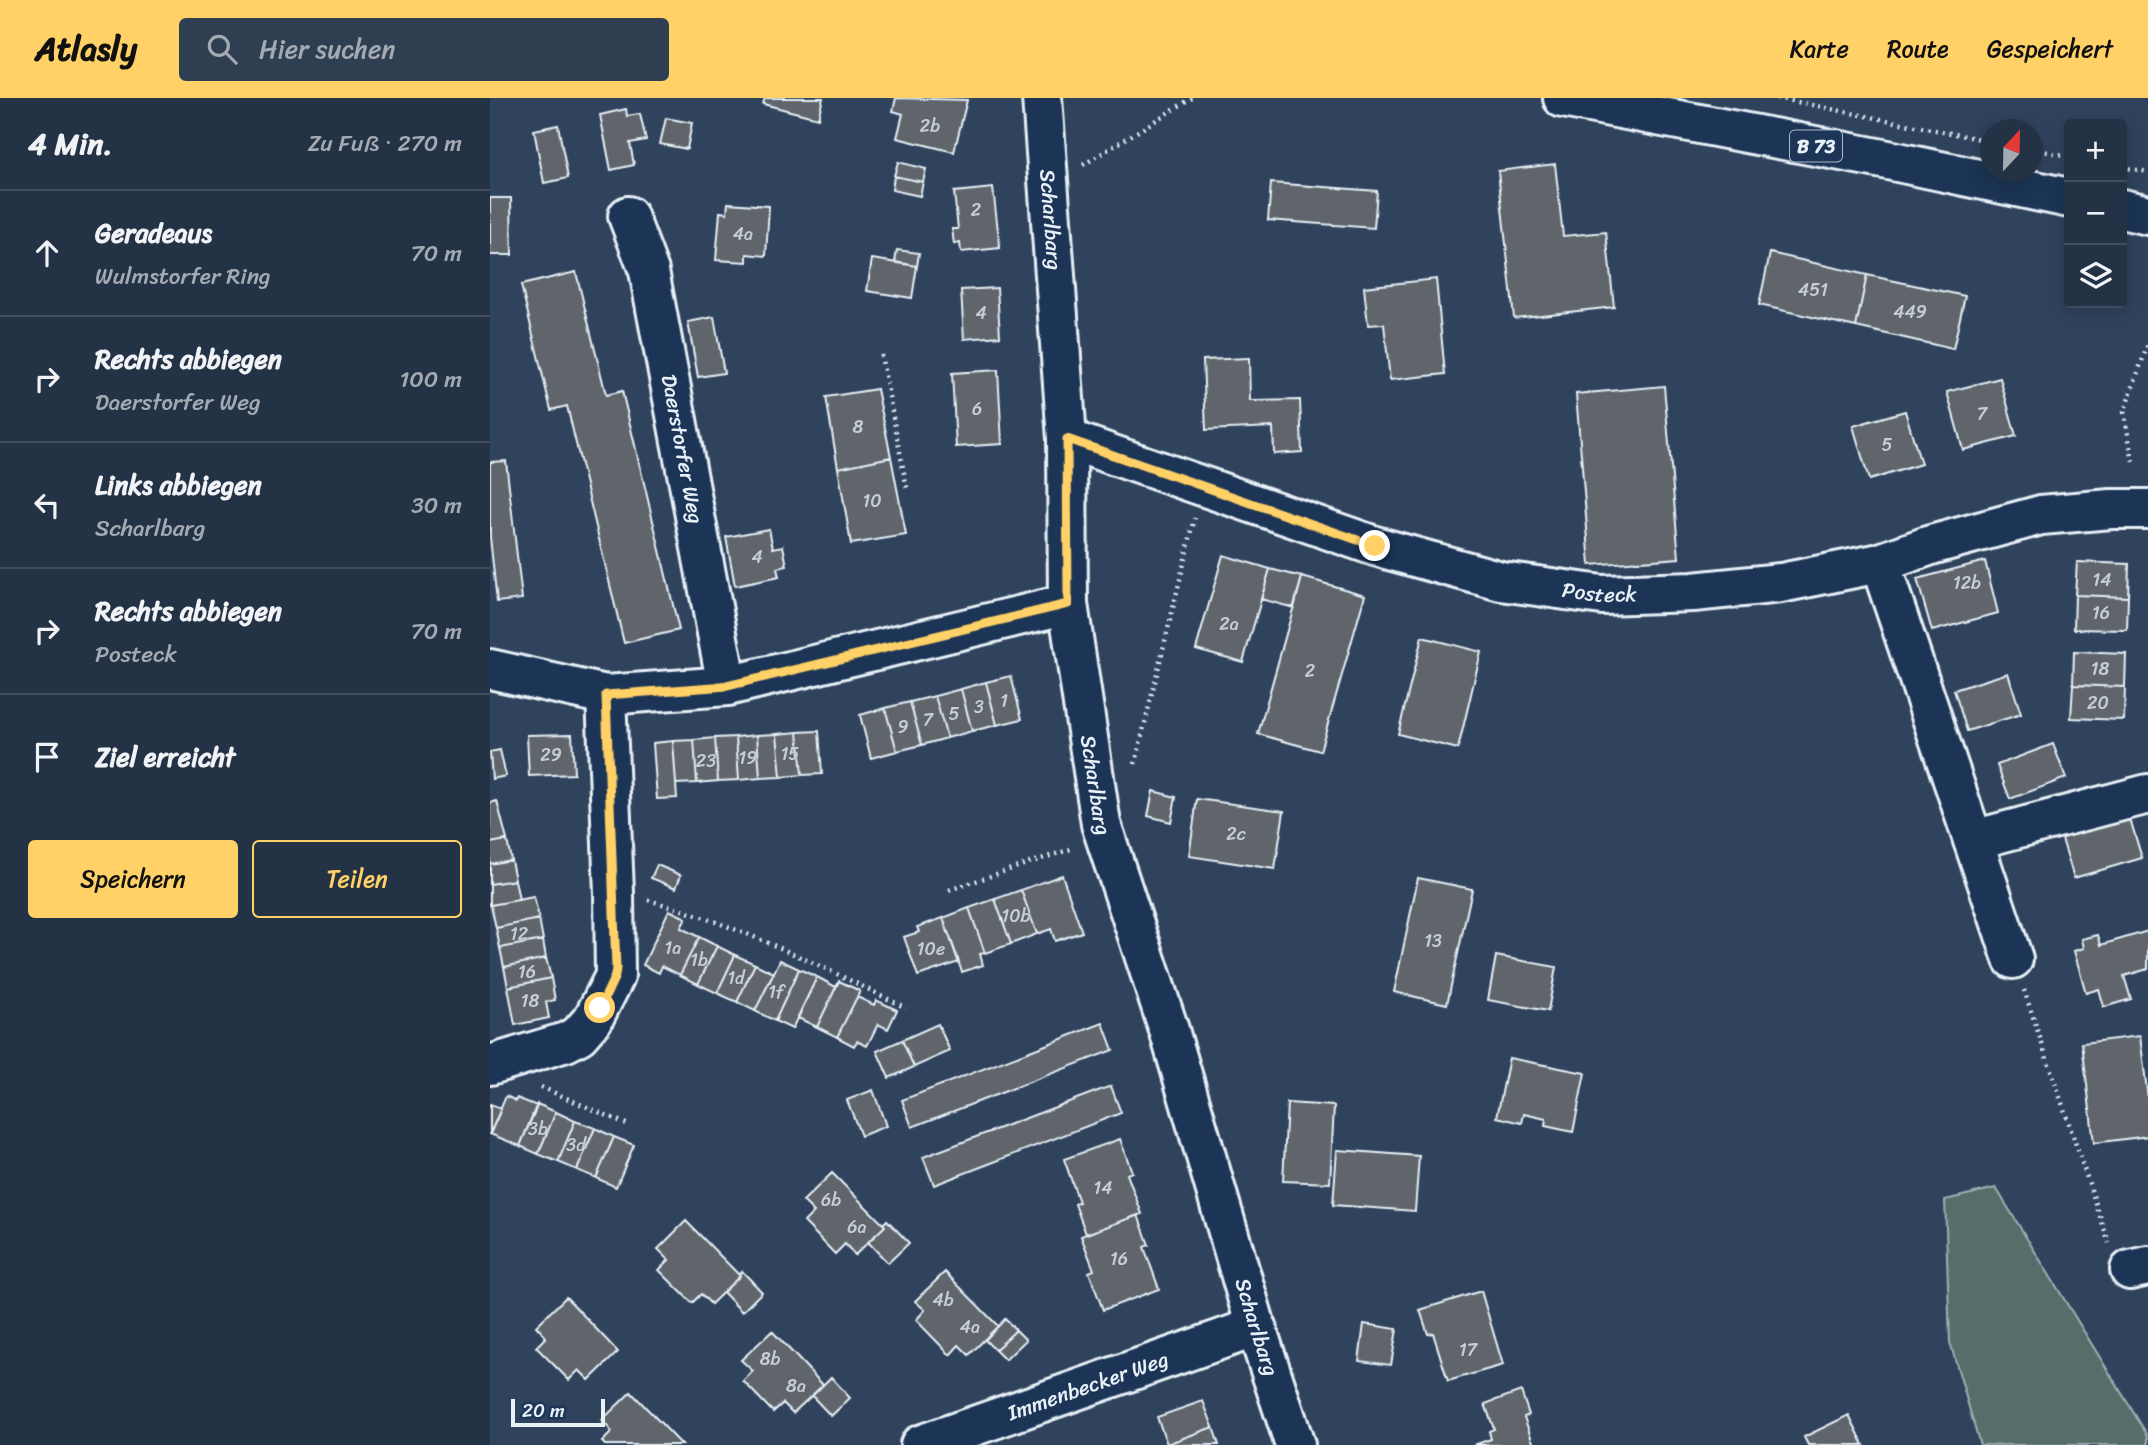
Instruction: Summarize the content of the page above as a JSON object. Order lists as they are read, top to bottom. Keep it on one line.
{"streets":{"street":["B 73","Scharlbarg","Daerstorfer Weg","Posteck","Immenbecker Weg"]},"crossings":[["Scharlbarg","Posteck"],["Scharlbarg","Immenbecker Weg"]],"house_numbers":["2b","2","4a","451","449","4","6","7","8","5","10","4","14","12b","16","2a","18","2","1","20","3","5","7","9","15","29","19","23","2c","10b","12","13","1a","10e","1b","16","1d","1f","18","3b","3d","14","6b","6a","16","4b","4a","17","8b","8a"],"scale_bar":"20 m","north":"top","page":{"header":"Atlasly","search":"Hier suchen","nav":["Karte","Route","Gespeichert"],"heading":["4 Min.","Zu Fuß · 270 m"],"map_buttons":["+","−"],"list":[["Geradeaus","Wulmstorfer Ring","70 m"],["Rechts abbiegen","Daerstorfer Weg","100 m"],["Links abbiegen","Scharlbarg","30 m"],["Rechts abbiegen","Posteck","70 m"],"Ziel erreicht"],"buttons":["Speichern","Teilen"],"scale":"20 m"}}
